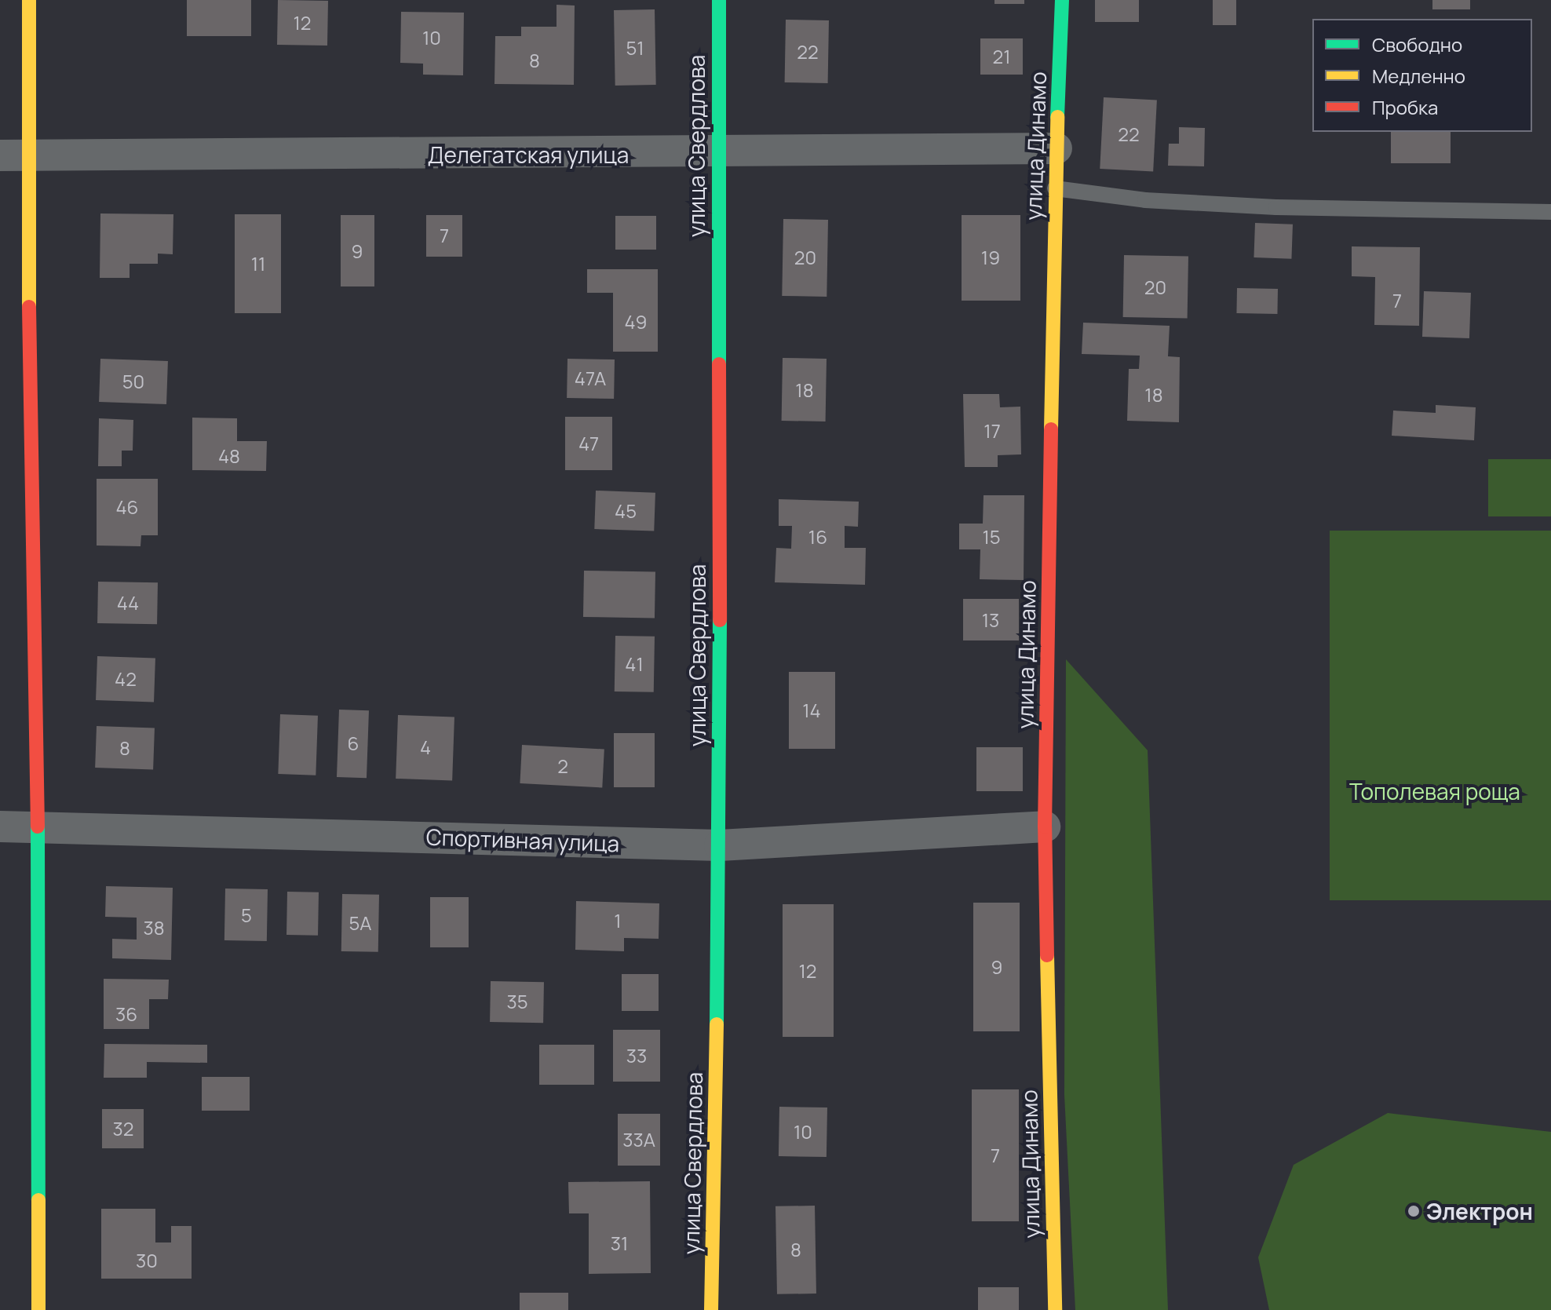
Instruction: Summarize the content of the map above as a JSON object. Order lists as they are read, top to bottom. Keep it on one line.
{"streets":{"street":["улица Свердлова","улица Динамо","Делегатская улица","Спортивная улица"]},"crossings":[["улица Свердлова","Делегатская улица"],["улица Свердлова","Спортивная улица"],["улица Динамо","Делегатская улица"],["улица Динамо","Спортивная улица"]],"parks":["Тополевая роща"],"places":["Электрон"],"house_numbers":["12","10","51","22","21","8","22","7","9","20","19","11","20","7","49","47А","50","18","18","17","47","48","46","45","16","15","44","13","41","42","14","6","4","8","2","5","1","5А","38","9","12","35","36","33","32","10","33А","7","31","8","30"],"legend":["Свободно","Медленно","Пробка"]}
